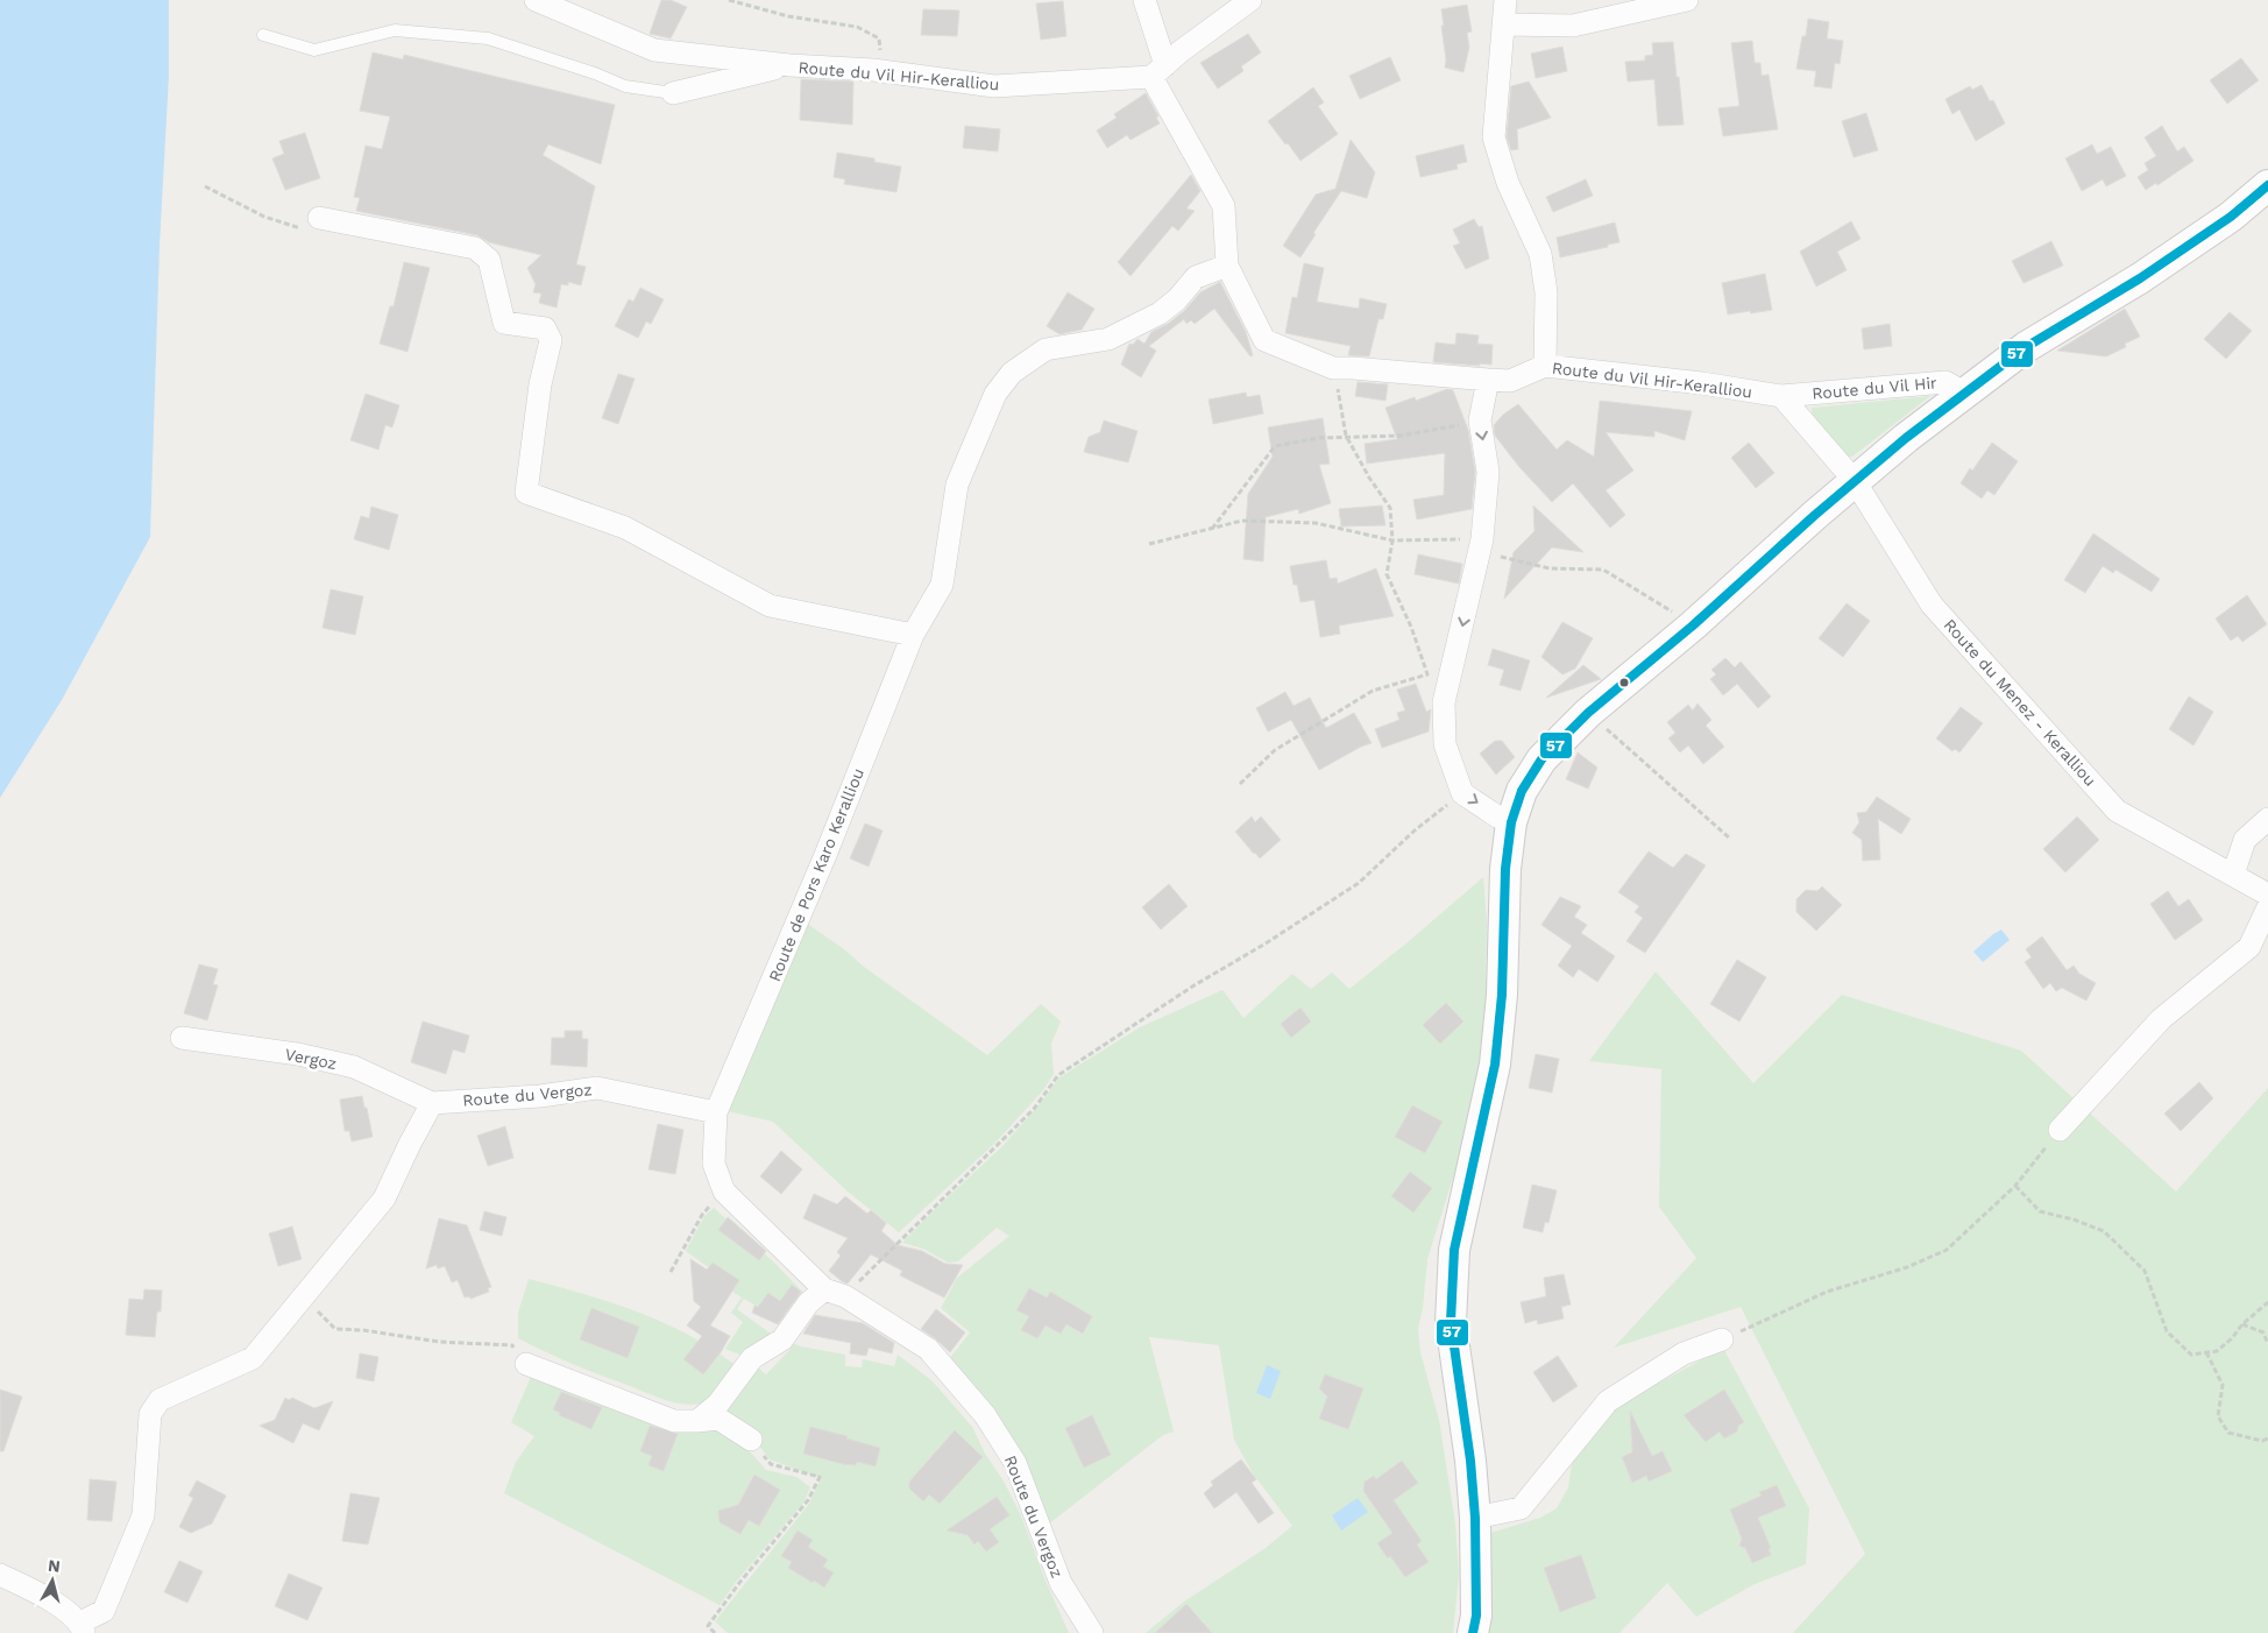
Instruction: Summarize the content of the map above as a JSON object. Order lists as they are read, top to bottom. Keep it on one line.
{"streets":{"street":["Route du Vil Hir-Keralliou","Route du Vil Hir","Route du Menez - Keralliou","Route de Pors Karo Keralliou","Vergoz","Route du Vergoz"]},"crossings":[["Route du Vil Hir-Keralliou","Route du Vil Hir"],["Route du Vil Hir-Keralliou","Route du Menez - Keralliou"],["Route du Vil Hir-Keralliou","Route de Pors Karo Keralliou"],["Route du Vil Hir","Route du Menez - Keralliou"],["Route de Pors Karo Keralliou","Route du Vergoz"],["Vergoz","Route du Vergoz"]],"lines":["transit line 57"],"north":"top"}
